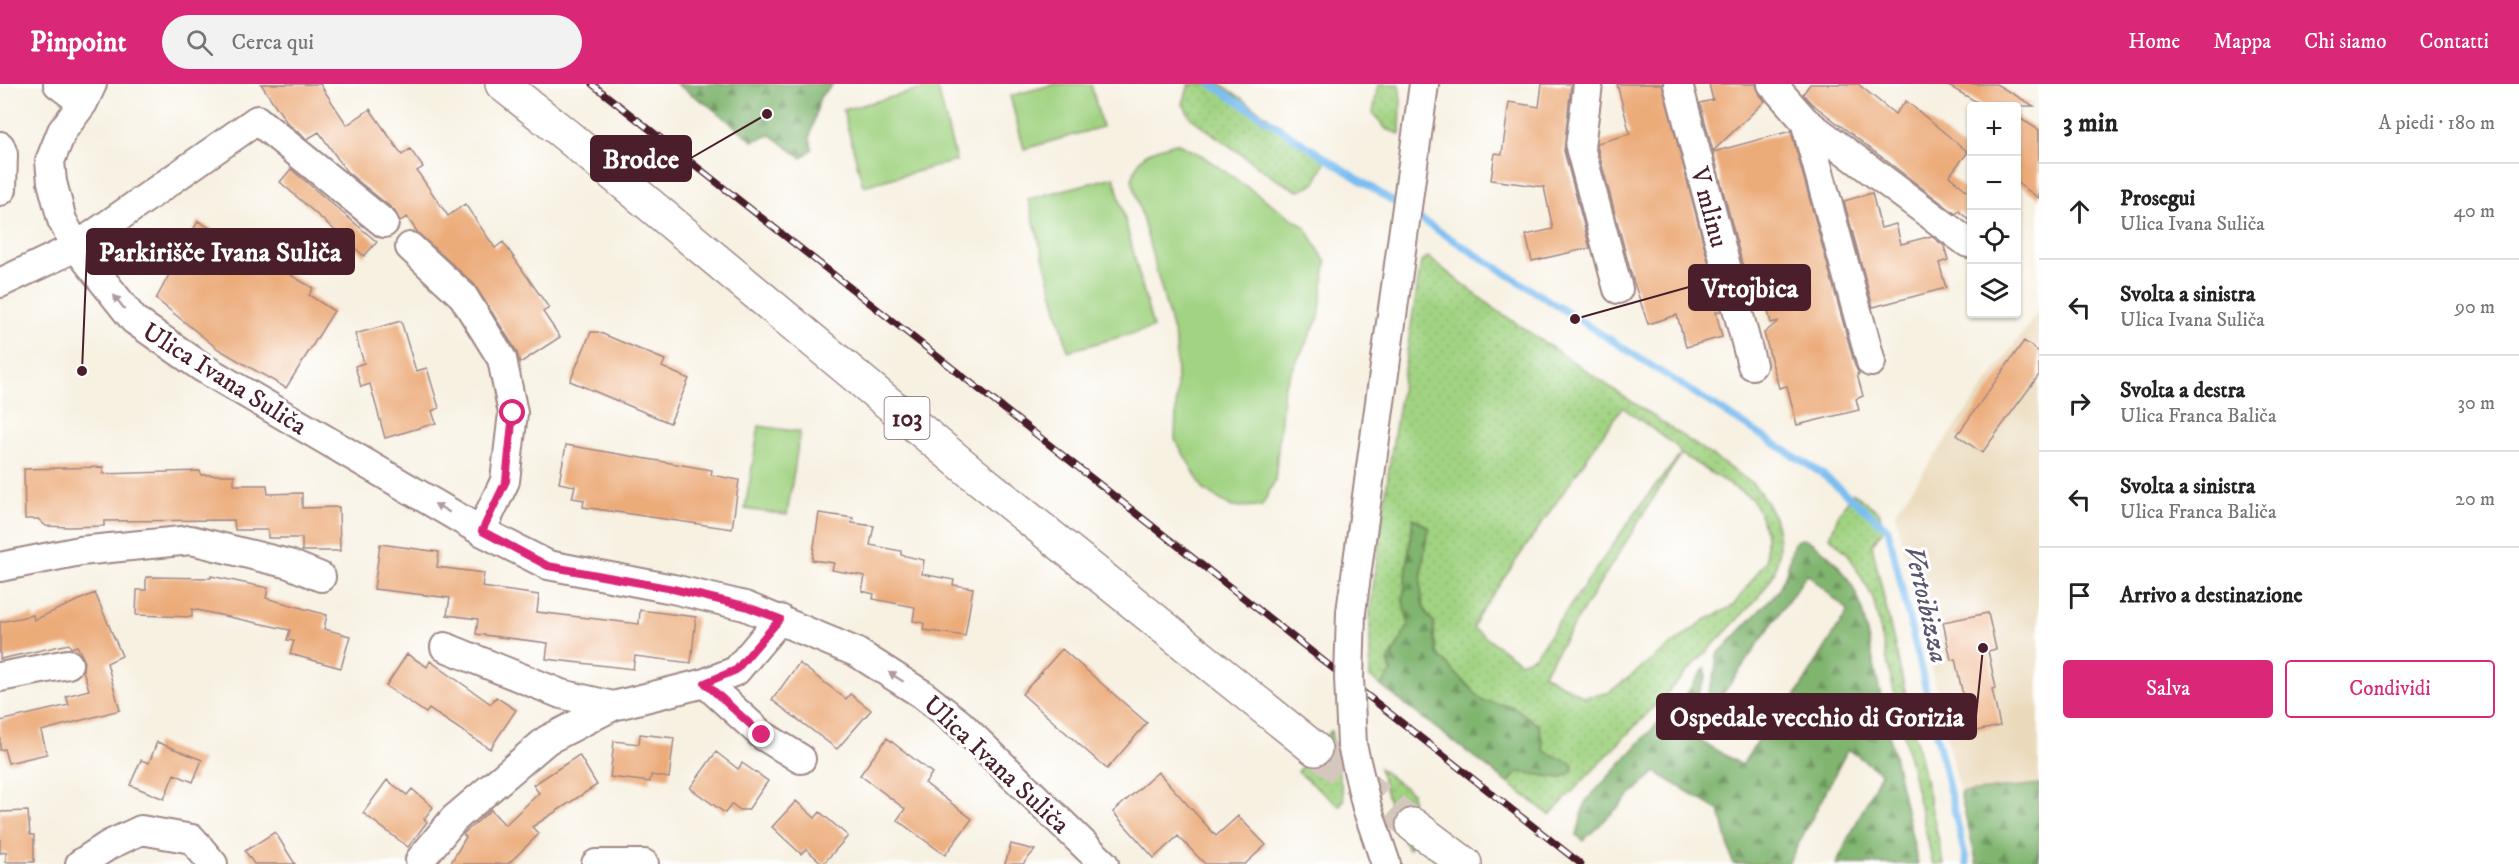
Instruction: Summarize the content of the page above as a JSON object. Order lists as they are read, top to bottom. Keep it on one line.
{"streets":{"main road":["103"],"street":["V mlinu","Ulica Ivana Suliča"]},"one_way":["Ulica Ivana Suliča"],"water":["Vertoibizza"],"places":["Brodce","Vrtojbica","Parkirišče Ivana Suliča","Ospedale vecchio di Gorizia"],"page":{"header":"Pinpoint","search":"Cerca qui","nav":["Home","Mappa","Chi siamo","Contatti"],"heading":["3 min","A piedi · 180 m"],"map_buttons":["+","−"],"list":[["Prosegui","Ulica Ivana Suliča","40 m"],["Svolta a sinistra","Ulica Ivana Suliča","90 m"],["Svolta a destra","Ulica Franca Baliča","30 m"],["Svolta a sinistra","Ulica Franca Baliča","20 m"],"Arrivo a destinazione"],"buttons":["Salva","Condividi"]}}
